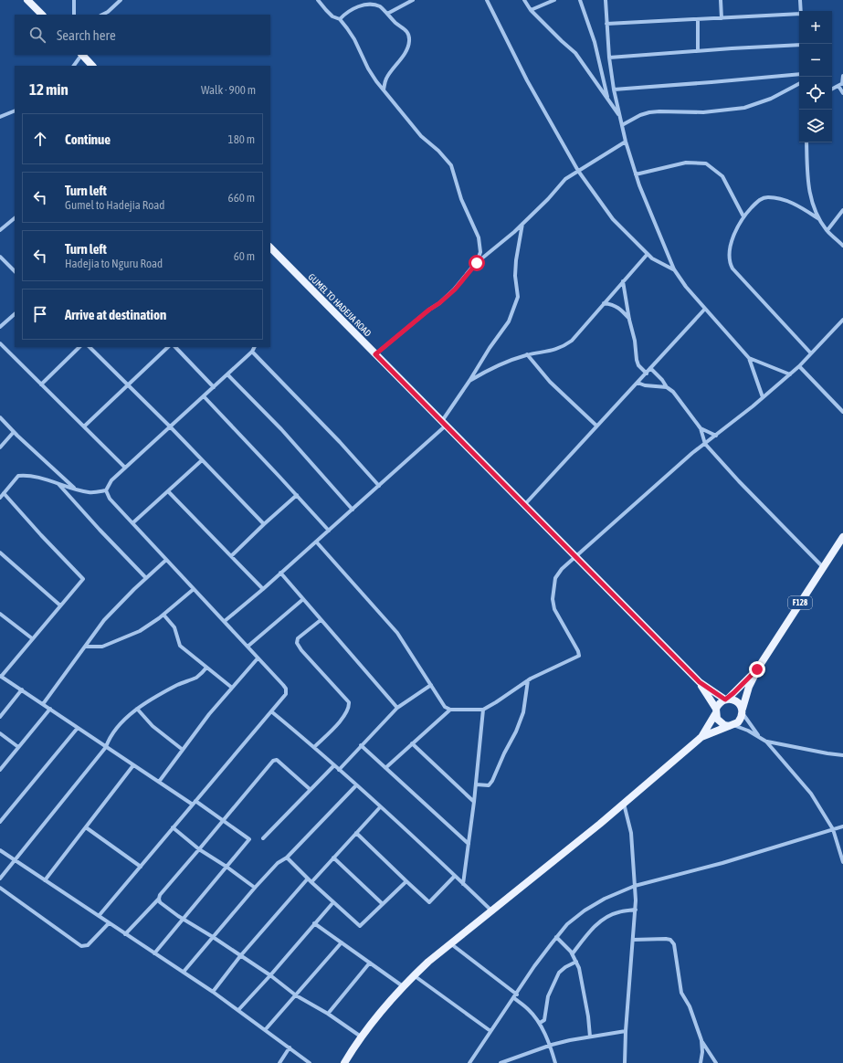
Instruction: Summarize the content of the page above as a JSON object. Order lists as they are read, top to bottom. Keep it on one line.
{"streets":{"main road":["GUMEL TO HADEJIA ROAD","F128"]},"crossings":[["GUMEL TO HADEJIA ROAD","F128"]],"page":{"map_buttons":["+","−"],"search":"Search here","heading":["12 min","Walk · 900 m"],"list":[["Continue","180 m"],["Turn left","Gumel to Hadejia Road","660 m"],["Turn left","Hadejia to Nguru Road","60 m"],"Arrive at destination"]}}
